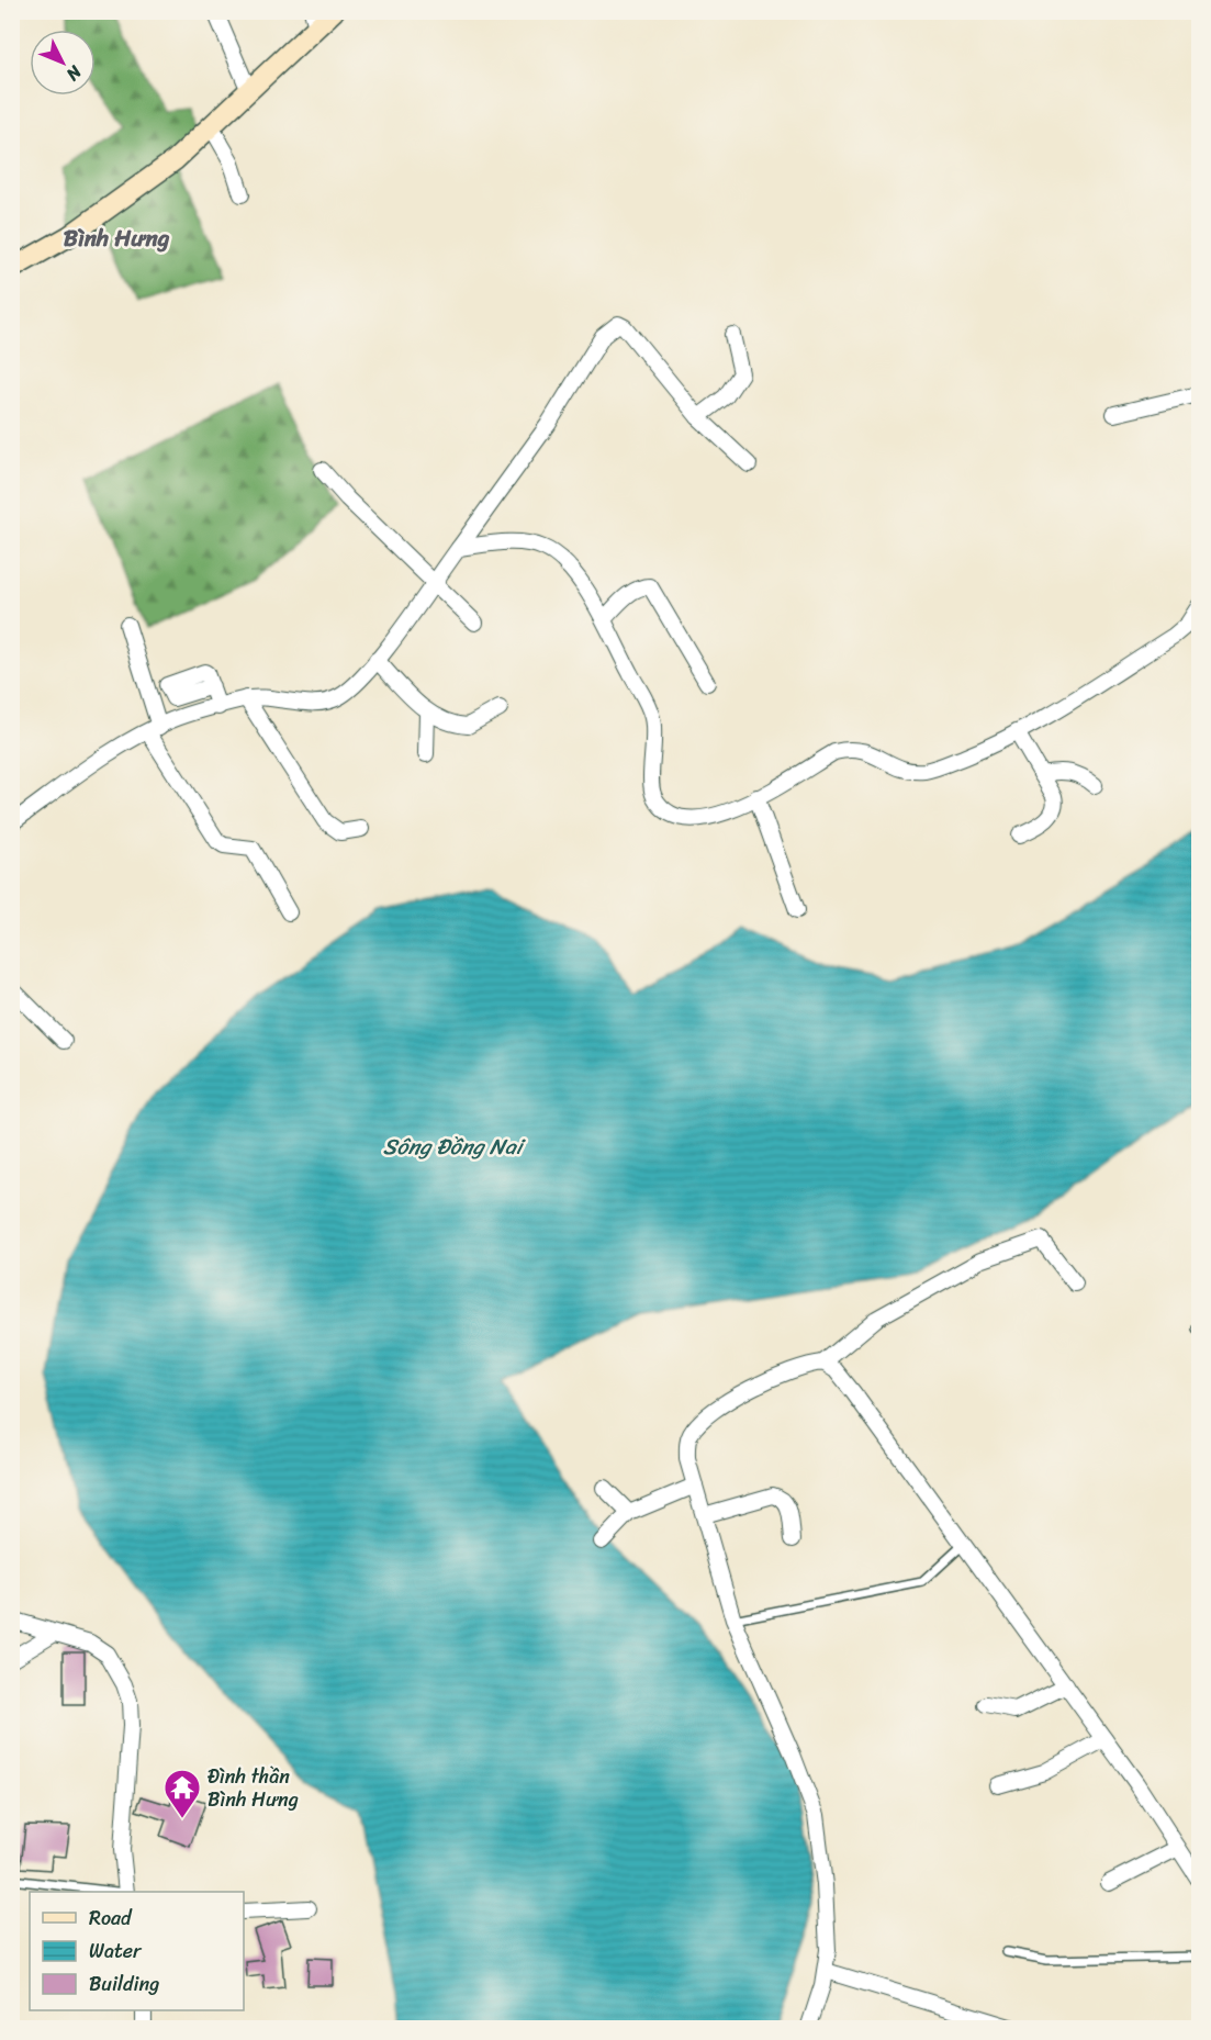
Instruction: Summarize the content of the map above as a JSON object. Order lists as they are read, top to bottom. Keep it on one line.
{"districts":["Bình Hưng"],"water":["Sông Đồng Nai"],"places":{"temple":["Đình thần Bình Hưng"]},"legend":["Road","Water","Building"],"north":"bottom right"}
